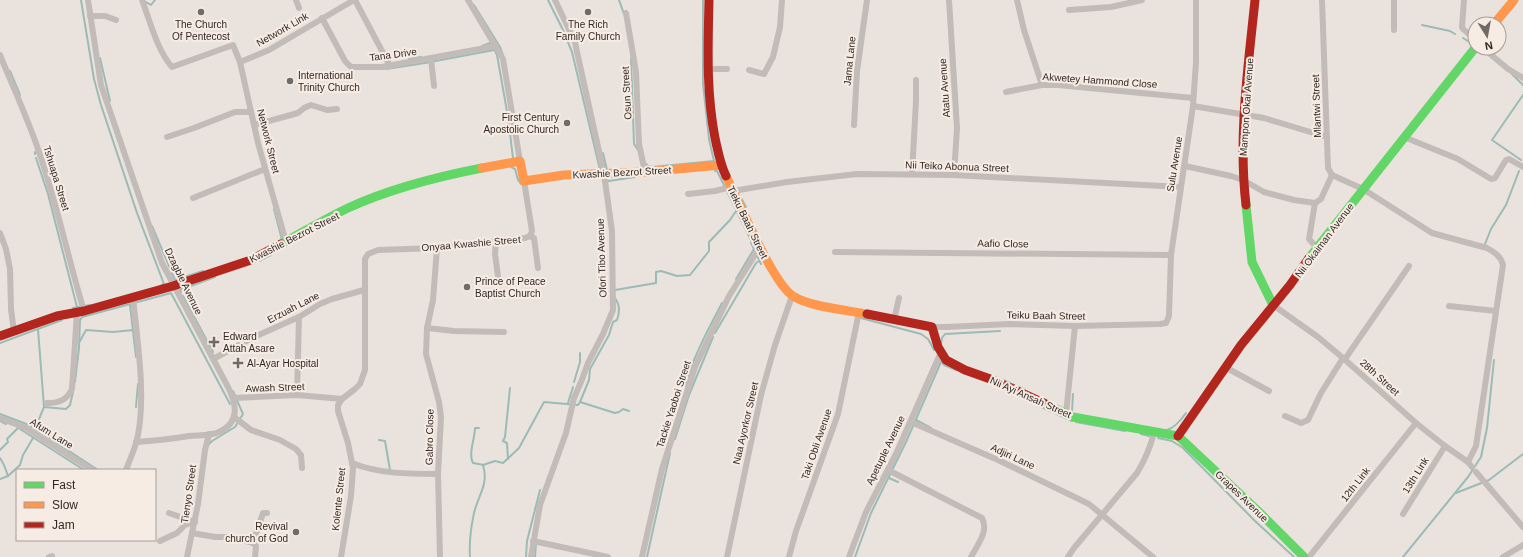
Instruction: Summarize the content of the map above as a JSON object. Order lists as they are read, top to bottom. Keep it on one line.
{"streets":{"street":["Network Link","Tana Drive","Jama Lane","Akwetey Hammond Close","Atatu Avenue","Osun Street","Mlantwi Street","Mampon Okai Avenue","Network Street","Sulu Avenue","Nii Teiko Abonua Street","Kwashie Bezrot Street","Tshuapa Street","Tieku Baah Street","Nii Okaiman Avenue","Onyaa Kwashie Street","Aafio Close","Ofori Tibo Avenue","Dzagble Avenue","Erzuah Lane","Teiku Baah Street","28th Street","Awash Street","Nii Ayi Ansah Street","Tackie Yaoboi Street","Naa Ayorkor Street","Afum Lane","Gabro Close","Taki Obli Avenue","Apetuple Avenue","Adjiri Lane","13th Link","12th Link","Tienyo Street","Grapes Avenue","Kolente Street"]},"crossings":[["Network Link","Tana Drive"],["Network Link","Network Street"],["Tana Drive","Onyaa Kwashie Street"],["Akwetey Hammond Close","Sulu Avenue"],["Atatu Avenue","Nii Teiko Abonua Street"],["Osun Street","Kwashie Bezrot Street"],["Mampon Okai Avenue","Nii Okaiman Avenue"],["Mampon Okai Avenue","28th Street"],["Network Street","Kwashie Bezrot Street"],["Sulu Avenue","Nii Teiko Abonua Street"],["Sulu Avenue","Aafio Close"],["Sulu Avenue","Teiku Baah Street"],["Nii Teiko Abonua Street","Tieku Baah Street"],["Kwashie Bezrot Street","Tshuapa Street"],["Kwashie Bezrot Street","Tieku Baah Street"],["Kwashie Bezrot Street","Onyaa Kwashie Street"],["Kwashie Bezrot Street","Ofori Tibo Avenue"],["Kwashie Bezrot Street","Dzagble Avenue"],["Tieku Baah Street","Teiku Baah Street"],["Tieku Baah Street","Nii Ayi Ansah Street"],["Tieku Baah Street","Tackie Yaoboi Street"],["Tieku Baah Street","Naa Ayorkor Street"],["Tieku Baah Street","Taki Obli Avenue"],["Nii Okaiman Avenue","28th Street"],["Nii Okaiman Avenue","Nii Ayi Ansah Street"],["Nii Okaiman Avenue","Grapes Avenue"],["Onyaa Kwashie Street","Erzuah Lane"],["Onyaa Kwashie Street","Awash Street"],["Onyaa Kwashie Street","Gabro Close"],["Onyaa Kwashie Street","Kolente Street"],["Dzagble Avenue","Erzuah Lane"],["Dzagble Avenue","Awash Street"],["Teiku Baah Street","Nii Ayi Ansah Street"],["28th Street","13th Link"],["28th Street","12th Link"],["Awash Street","Kolente Street"],["Nii Ayi Ansah Street","Apetuple Avenue"],["Nii Ayi Ansah Street","Grapes Avenue"],["Apetuple Avenue","Adjiri Lane"]],"places":{"other":["The Church Of Pentecost","The Rich Family Church","International Trinity Church","First Century Apostolic Church","Prince of Peace Baptist Church","Revival church of God"],"health":["Edward Attah Asare","Al-Ayar Hospital"]},"legend":["Fast","Slow","Jam"],"north":"bottom"}
